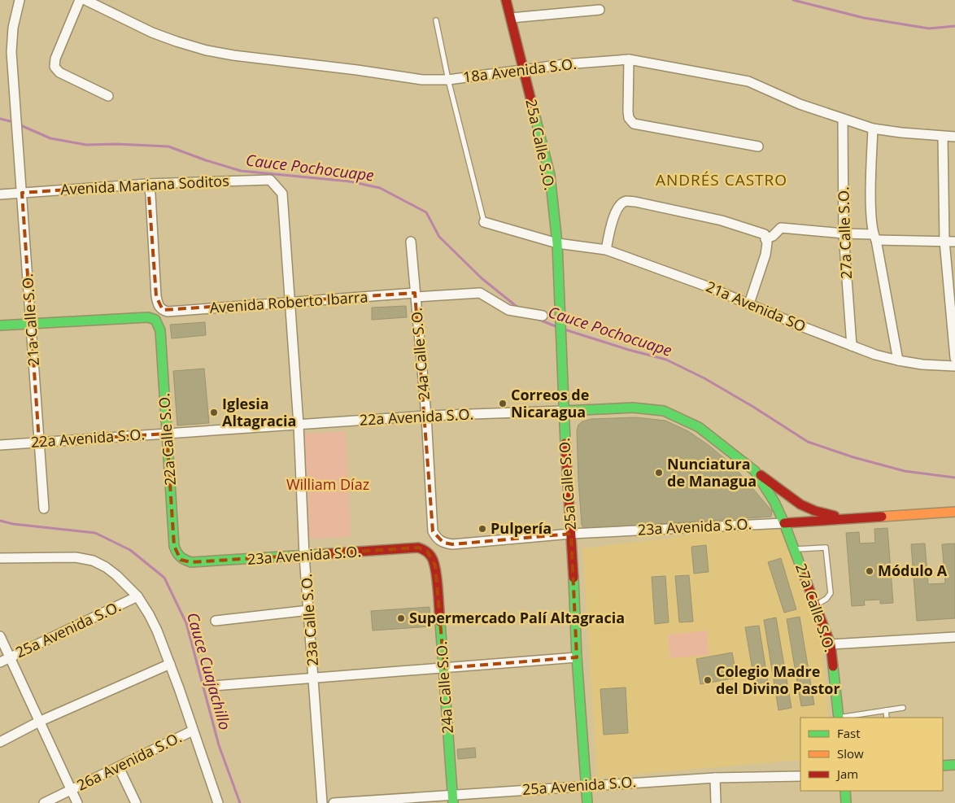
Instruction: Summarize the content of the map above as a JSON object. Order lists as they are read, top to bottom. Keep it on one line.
{"streets":{"street":["18a Avenida S.O.","25a Calle S.O.","Avenida Mariana Soditos","27a Calle S.O.","Avenida Roberto Ibarra","21a Avenida SO","21a Calle S.O.","24a Calle S.O.","22a Avenida S.O.","22a Calle S.O.","23a Avenida S.O.","23a Calle S.O.","25a Avenida S.O.","26a Avenida S.O."]},"crossings":[["18a Avenida S.O.","25a Calle S.O."],["18a Avenida S.O.","27a Calle S.O."],["25a Calle S.O.","21a Avenida SO"],["25a Calle S.O.","22a Avenida S.O."],["25a Calle S.O.","23a Avenida S.O."],["25a Calle S.O.","25a Avenida S.O."],["Avenida Mariana Soditos","Avenida Roberto Ibarra"],["Avenida Mariana Soditos","21a Calle S.O."],["Avenida Mariana Soditos","23a Calle S.O."],["27a Calle S.O.","21a Avenida SO"],["27a Calle S.O.","22a Avenida S.O."],["27a Calle S.O.","23a Avenida S.O."],["Avenida Roberto Ibarra","24a Calle S.O."],["Avenida Roberto Ibarra","23a Calle S.O."],["21a Calle S.O.","22a Avenida S.O."],["21a Calle S.O.","22a Calle S.O."],["24a Calle S.O.","22a Avenida S.O."],["24a Calle S.O.","23a Avenida S.O."],["24a Calle S.O.","25a Avenida S.O."],["22a Avenida S.O.","22a Calle S.O."],["22a Avenida S.O.","23a Avenida S.O."],["22a Avenida S.O.","23a Calle S.O."],["22a Calle S.O.","23a Avenida S.O."],["23a Avenida S.O.","23a Calle S.O."]],"districts":["ANDRÉS CASTRO"],"water":["Cauce Pochocuape","Cauce Cuajachillo"],"parks":["William Díaz"],"places":["Correos de Nicaragua","Iglesia Altagracia","Nunciatura de Managua","Pulpería","Módulo A","Supermercado Palí Altagracia","Colegio Madre del Divino Pastor"],"legend":["Fast","Slow","Jam"]}
